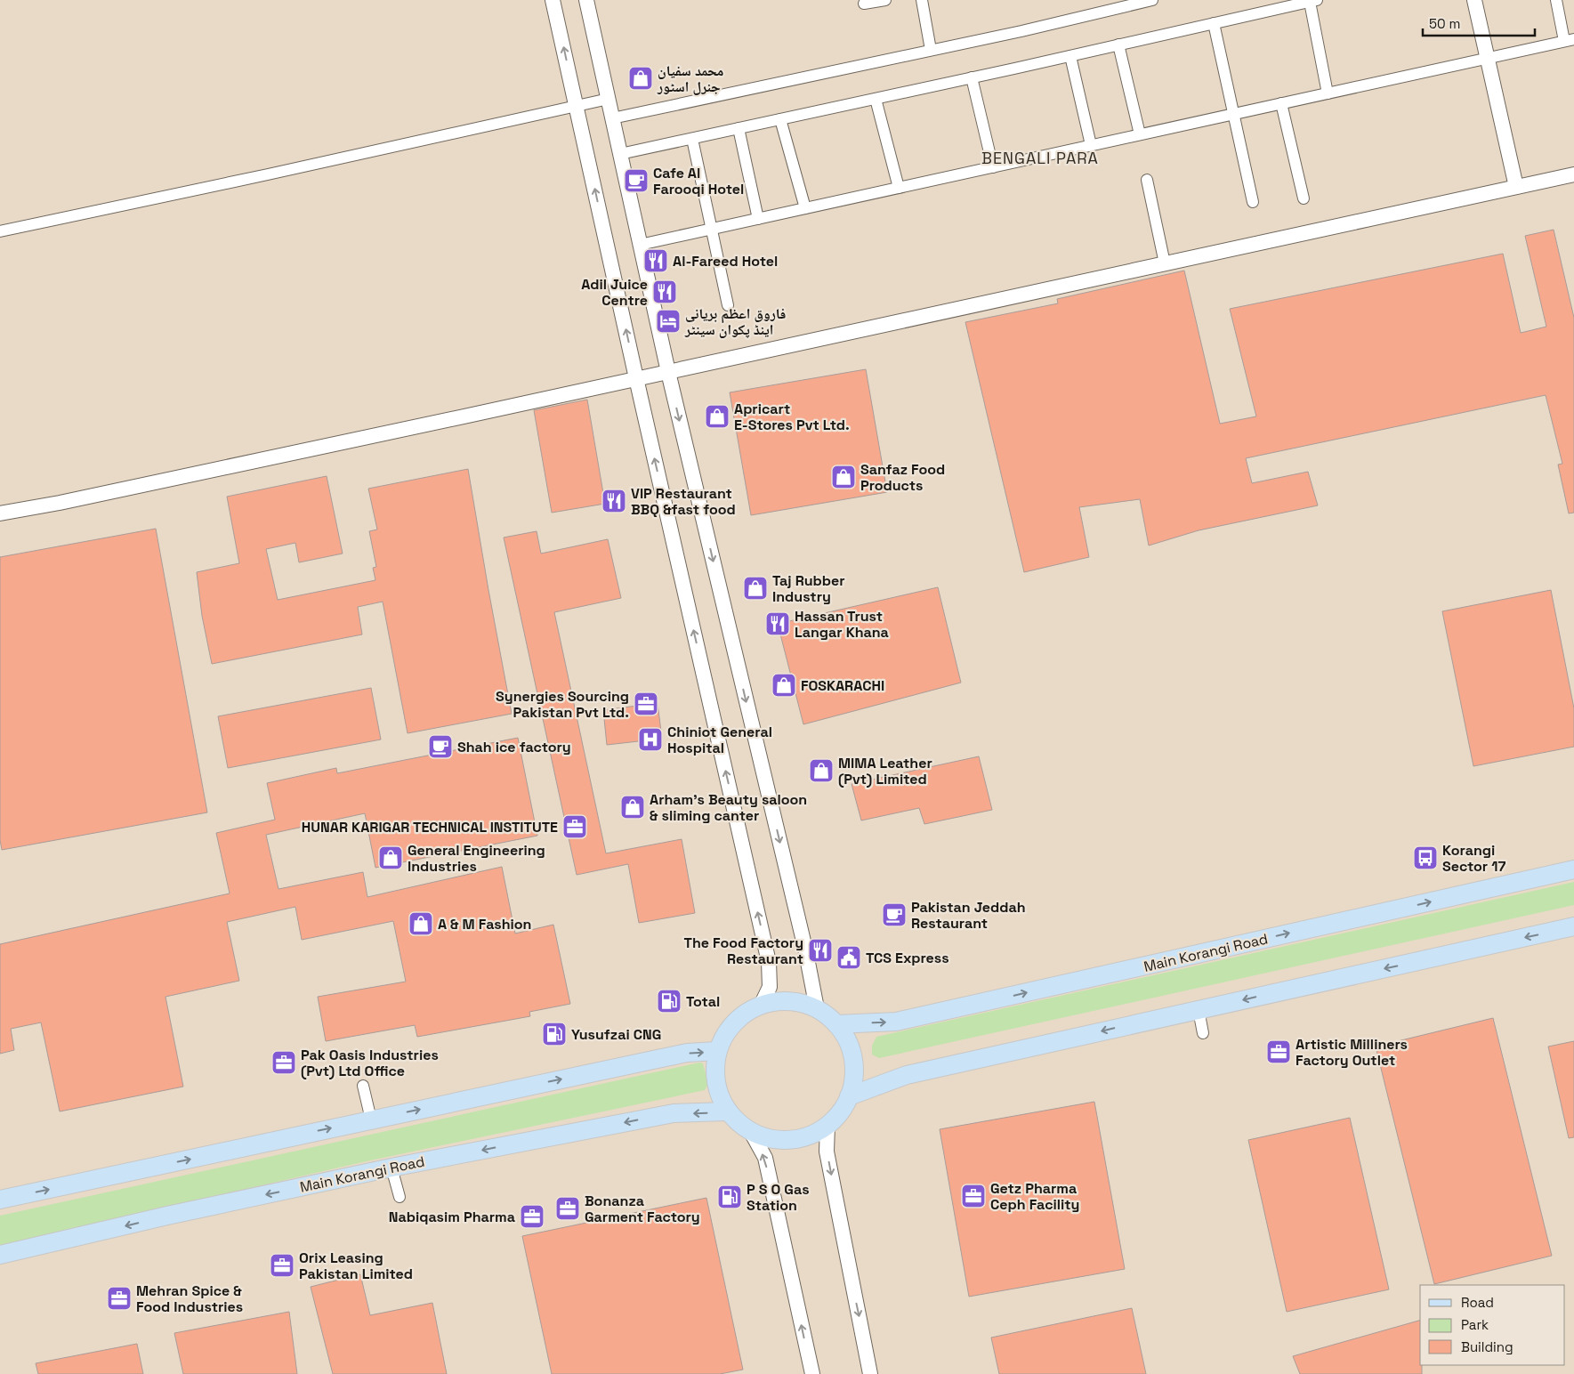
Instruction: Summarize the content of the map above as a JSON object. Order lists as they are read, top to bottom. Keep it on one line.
{"streets":{"main road":["Main Korangi Road"]},"districts":["BENGALI PARA"],"places":{"shop":["محمد سفیان جنرل اسٹور","Apricart E-Stores Pvt Ltd.","Sanfaz Food Products","Taj Rubber Industry","FOSKARACHI","MIMA Leather (Pvt) Limited","Arham's Beauty saloon & sliming canter","General Engineering Industries","A & M Fashion"],"cafe":["Cafe Al Farooqi Hotel","Shah ice factory","Pakistan Jeddah Restaurant"],"restaurant":["Al-Fareed Hotel","Adil Juice Centre","VIP Restaurant BBQ &fast food","Hassan Trust Langar Khana","The Food Factory Restaurant"],"hotel":["فاروق اعظم بریانی اینڈ پکوان سینٹر"],"office":["Synergies Sourcing Pakistan Pvt Ltd.","HUNAR KARIGAR TECHNICAL INSTITUTE","Artistic Milliners Factory Outlet","Pak Oasis Industries (Pvt) Ltd Office","Getz Pharma Ceph Facility","Bonanza Garment Factory","Nabiqasim Pharma","Orix Leasing Pakistan Limited","Mehran Spice & Food Industries"],"hospital":["Chiniot General Hospital"],"bus stop":["Korangi Sector 17"],"public building":["TCS Express"],"fuel station":["Total","Yusufzai CNG","P S O Gas Station"]},"legend":["Road","Park","Building"],"scale_bar":"50 m"}
